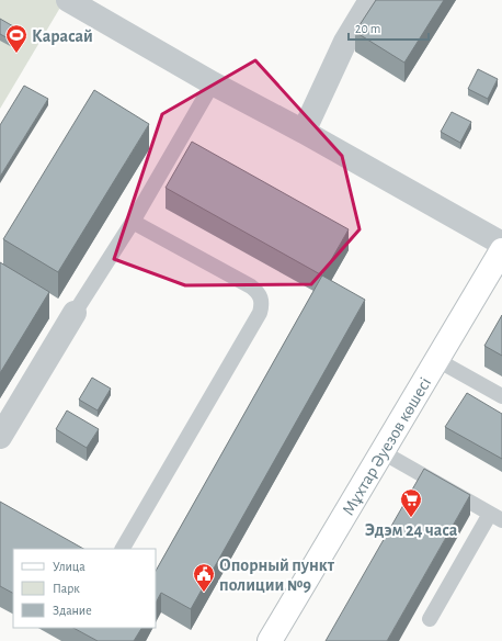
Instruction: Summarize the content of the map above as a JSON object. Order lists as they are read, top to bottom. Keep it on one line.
{"streets":{"street":["Мұхтар Әуезов көшесі"]},"places":{"sports":["Карасай"],"supermarket":["Эдэм 24 часа"],"public building":["Опорный пункт полиции №9"]},"legend":["Улица","Парк","Здание"],"scale_bar":"20 m"}
